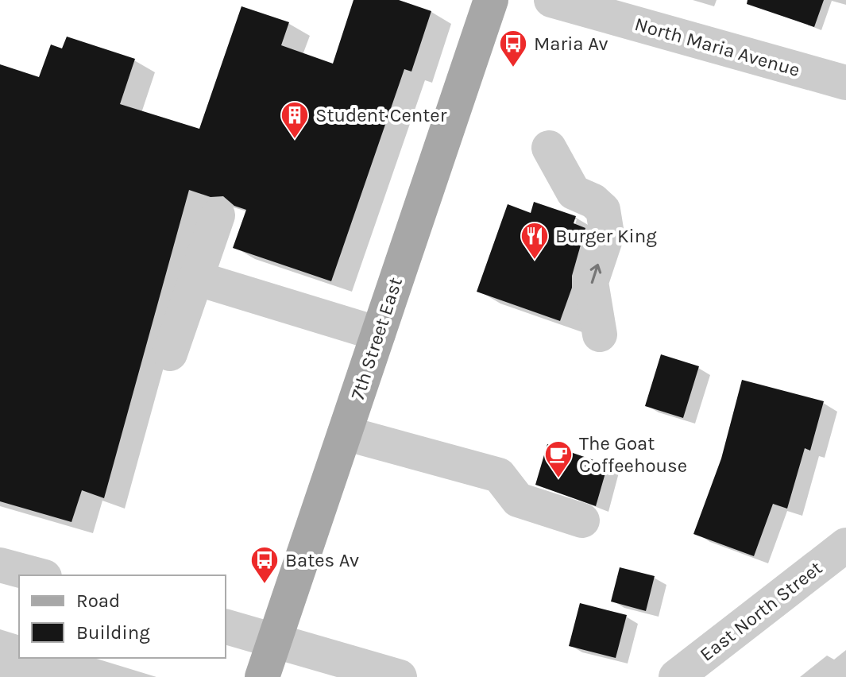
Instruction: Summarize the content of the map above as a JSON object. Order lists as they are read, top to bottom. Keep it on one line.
{"streets":{"main road":["7th Street East"],"street":["North Maria Avenue","East North Street"]},"places":{"bus stop":["Maria Av","Bates Av"],"building":["Student Center"],"restaurant":["Burger King"],"cafe":["The Goat Coffeehouse"]},"legend":["Road","Building"]}
